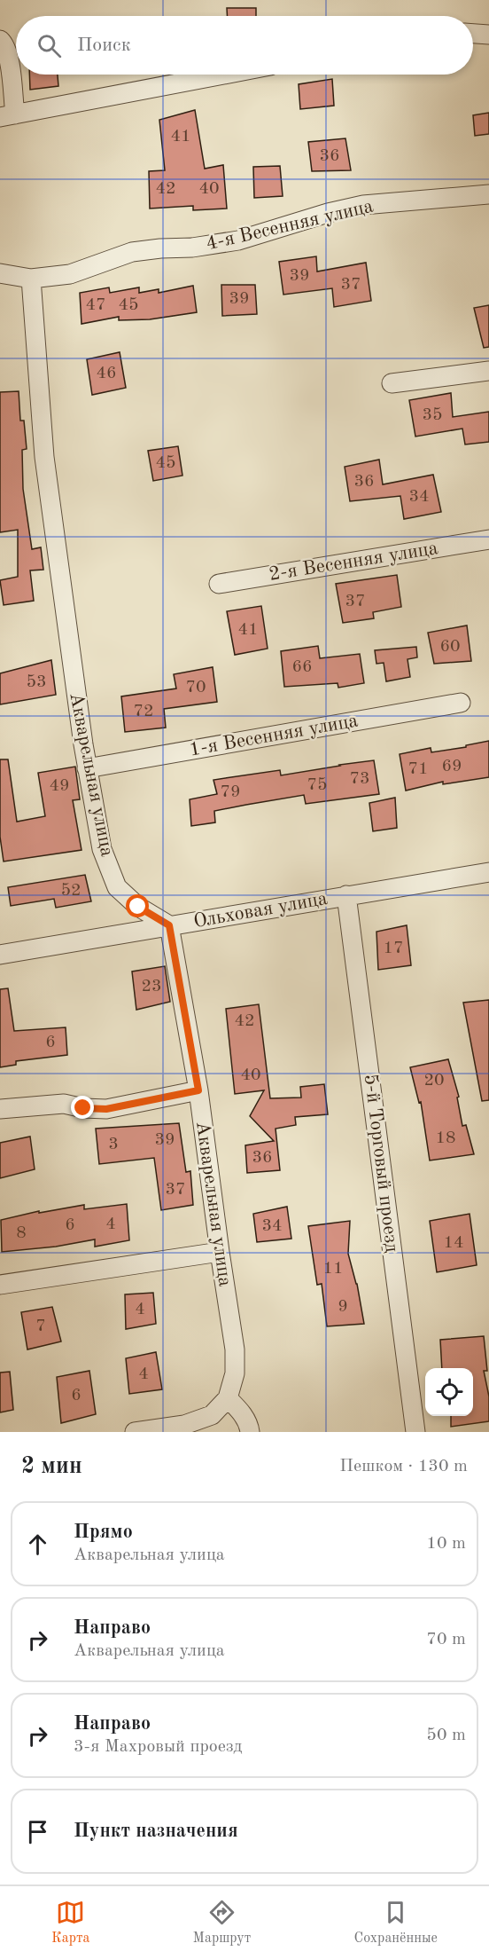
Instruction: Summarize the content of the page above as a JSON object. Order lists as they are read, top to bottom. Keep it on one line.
{"streets":{"street":["4-я Весенняя улица","2-я Весенняя улица","1-я Весенняя улица","Акварельная улица","Ольховая улица","5-й Торговый проезд"]},"crossings":[["4-я Весенняя улица","Акварельная улица"],["1-я Весенняя улица","Акварельная улица"],["Акварельная улица","Ольховая улица"],["Ольховая улица","5-й Торговый проезд"]],"house_numbers":["41","36","42","40","39","37","39","47","45","46","35","45","36","34","37","41","60","66","53","70","72","69","71","73","75","49","79","52","17","23","42","6","40","20","18","39","3","36","37","4","6","34","8","14","11","9","4","7","4","6"],"page":{"search":"Поиск","heading":["2 мин","Пешком · 130 m"],"list":[["Прямо","Акварельная улица","10 m"],["Направо","Акварельная улица","70 m"],["Направо","3-я Махровый проезд","50 m"],"Пункт назначения"],"nav":["Карта","Маршрут","Сохранённые"]}}
